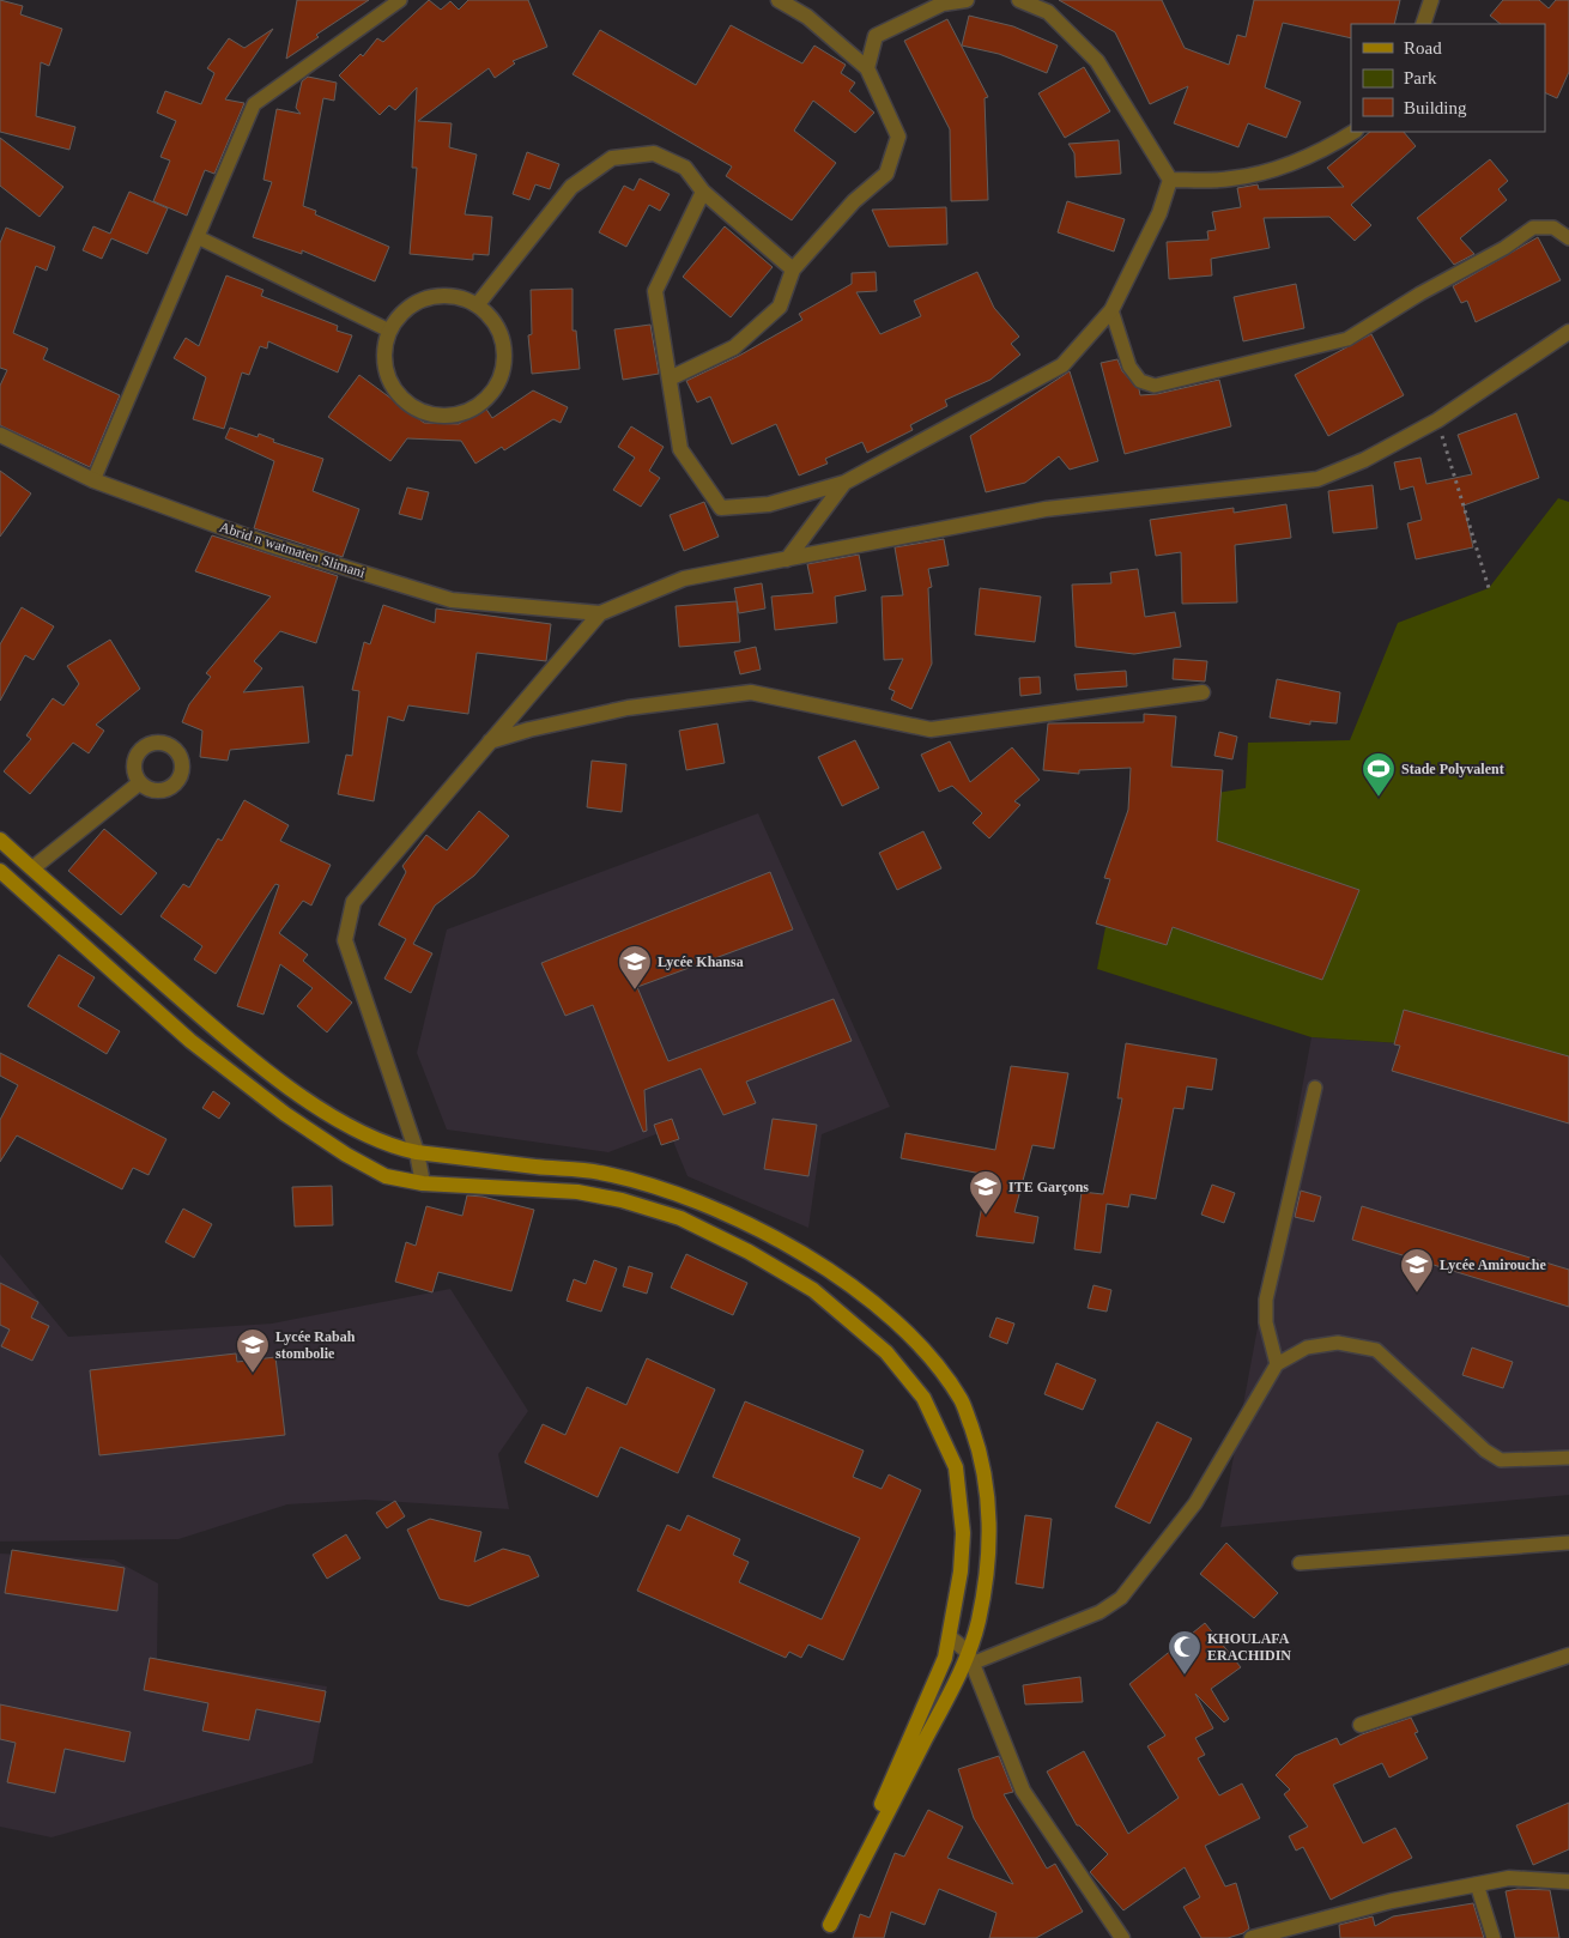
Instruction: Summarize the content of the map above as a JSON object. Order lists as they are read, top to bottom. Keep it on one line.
{"streets":{"street":["Abrid n watmaten Slimani"]},"places":{"sports":["Stade Polyvalent"],"school or university":["Lycée Khansa","ITE Garçons","Lycée Amirouche","Lycée Rabah stombolie"],"mosque":["KHOULAFA ERACHIDIN"]},"legend":["Road","Park","Building"]}
